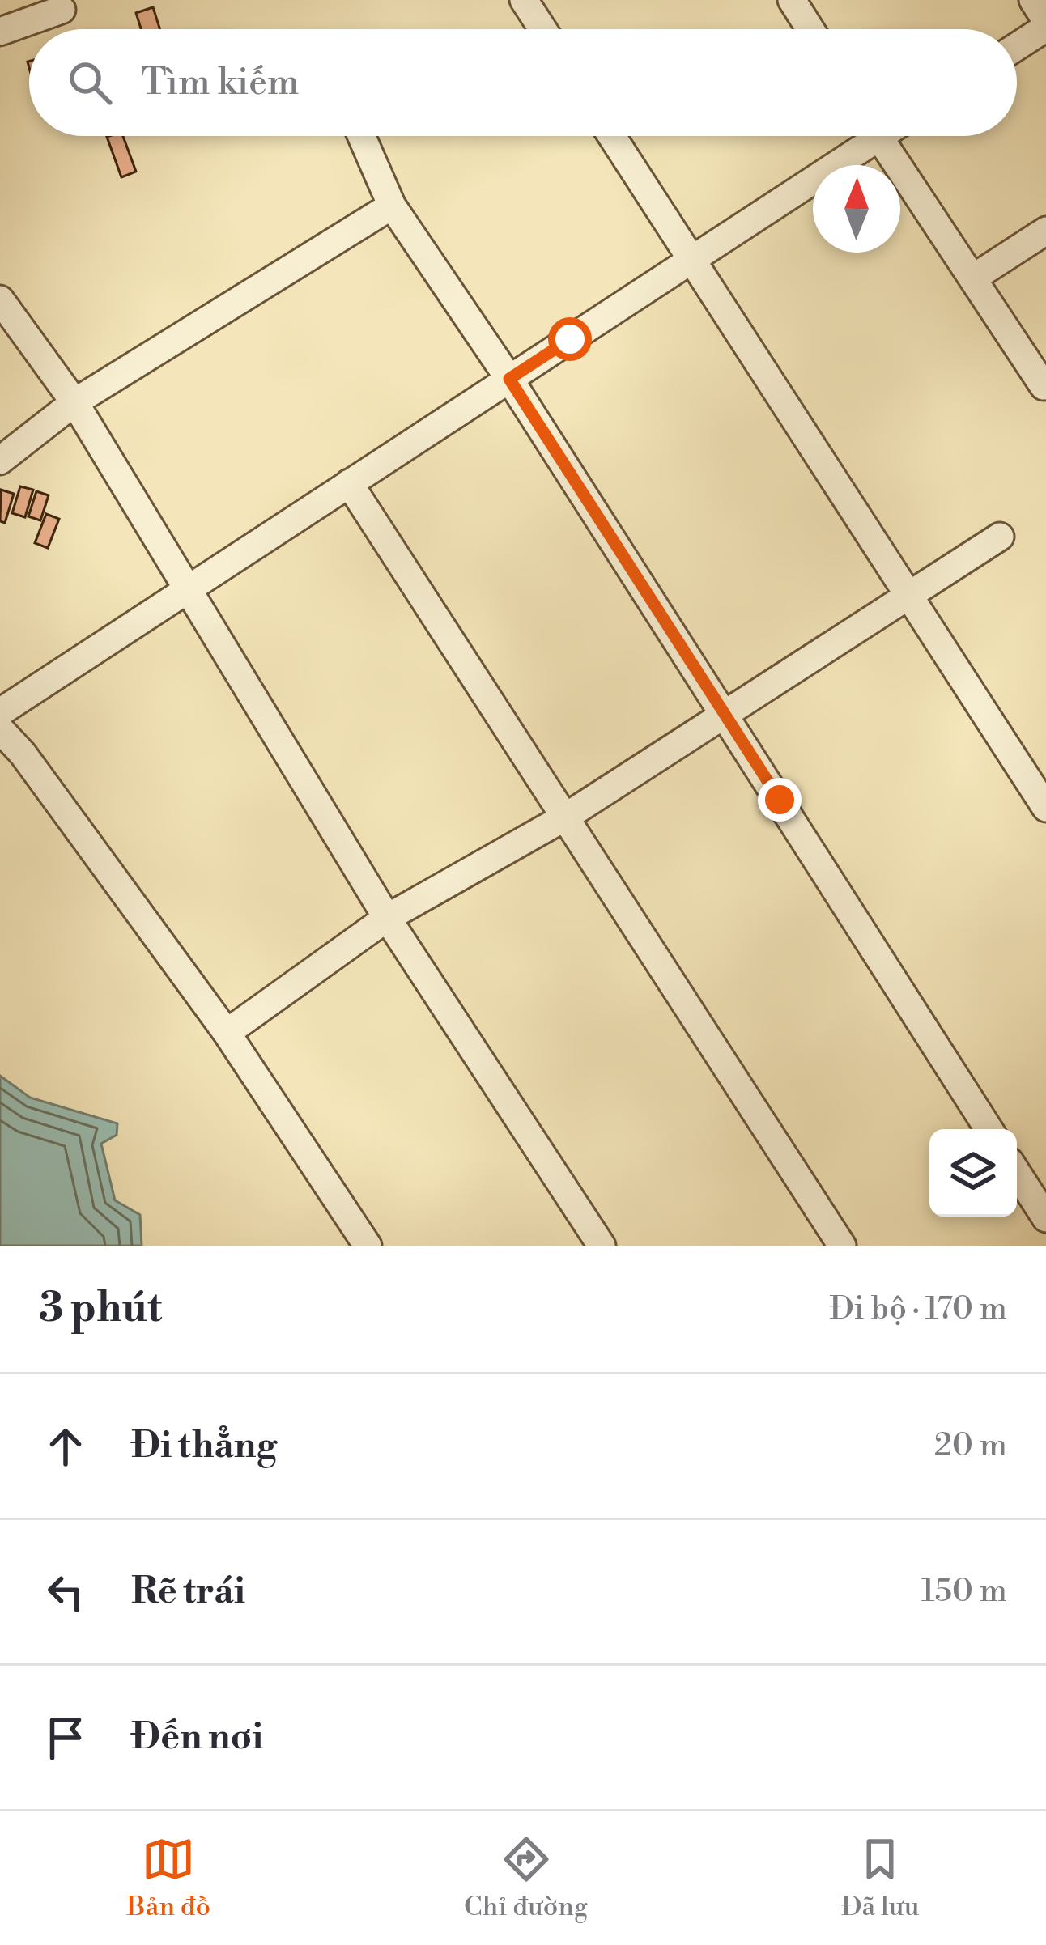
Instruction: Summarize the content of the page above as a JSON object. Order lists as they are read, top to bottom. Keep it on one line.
{"north":"top","page":{"search":"Tìm kiếm","heading":["3 phút","Đi bộ · 170 m"],"list":[["Đi thẳng","20 m"],["Rẽ trái","150 m"],"Đến nơi"],"nav":["Bản đồ","Chỉ đường","Đã lưu"]}}
